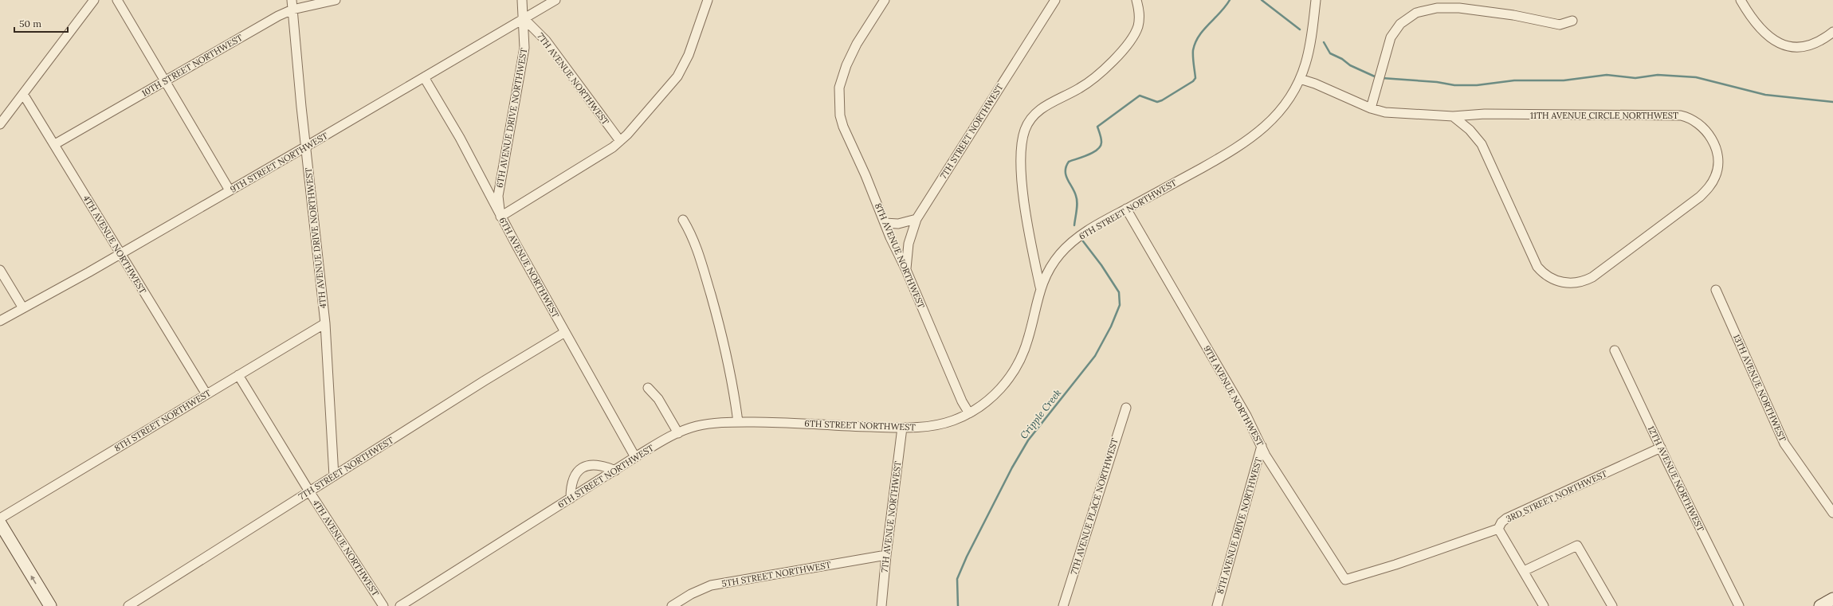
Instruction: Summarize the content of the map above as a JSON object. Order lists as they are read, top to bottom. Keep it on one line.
{"streets":{"street":["10TH STREET NORTHWEST","7TH AVENUE NORTHWEST","11TH AVENUE CIRCLE NORTHWEST","6TH AVENUE DRIVE NORTHWEST","7TH STREET NORTHWEST","9TH STREET NORTHWEST","6TH STREET NORTHWEST","4TH AVENUE DRIVE NORTHWEST","4TH AVENUE NORTHWEST","8TH AVENUE NORTHWEST","6TH AVENUE NORTHWEST","13TH AVENUE NORTHWEST","9TH AVENUE NORTHWEST","8TH STREET NORTHWEST","12TH AVENUE NORTHWEST","3RD STREET NORTHWEST","7TH AVENUE PLACE NORTHWEST","8TH AVENUE DRIVE NORTHWEST","5TH STREET NORTHWEST"]},"crossings":[["10TH STREET NORTHWEST","4TH AVENUE DRIVE NORTHWEST"],["10TH STREET NORTHWEST","4TH AVENUE NORTHWEST"],["7TH AVENUE NORTHWEST","6TH AVENUE DRIVE NORTHWEST"],["7TH AVENUE NORTHWEST","9TH STREET NORTHWEST"],["7TH AVENUE NORTHWEST","6TH STREET NORTHWEST"],["7TH AVENUE NORTHWEST","5TH STREET NORTHWEST"],["11TH AVENUE CIRCLE NORTHWEST","6TH STREET NORTHWEST"],["6TH AVENUE DRIVE NORTHWEST","9TH STREET NORTHWEST"],["6TH AVENUE DRIVE NORTHWEST","6TH AVENUE NORTHWEST"],["7TH STREET NORTHWEST","4TH AVENUE DRIVE NORTHWEST"],["7TH STREET NORTHWEST","4TH AVENUE NORTHWEST"],["7TH STREET NORTHWEST","8TH AVENUE NORTHWEST"],["7TH STREET NORTHWEST","6TH AVENUE NORTHWEST"],["9TH STREET NORTHWEST","4TH AVENUE DRIVE NORTHWEST"],["9TH STREET NORTHWEST","4TH AVENUE NORTHWEST"],["9TH STREET NORTHWEST","6TH AVENUE NORTHWEST"],["6TH STREET NORTHWEST","8TH AVENUE NORTHWEST"],["6TH STREET NORTHWEST","6TH AVENUE NORTHWEST"],["6TH STREET NORTHWEST","9TH AVENUE NORTHWEST"],["4TH AVENUE DRIVE NORTHWEST","8TH STREET NORTHWEST"],["4TH AVENUE NORTHWEST","8TH STREET NORTHWEST"],["9TH AVENUE NORTHWEST","3RD STREET NORTHWEST"],["9TH AVENUE NORTHWEST","8TH AVENUE DRIVE NORTHWEST"],["12TH AVENUE NORTHWEST","3RD STREET NORTHWEST"]],"water":["Cripple Creek"],"scale_bar":"50 m"}
